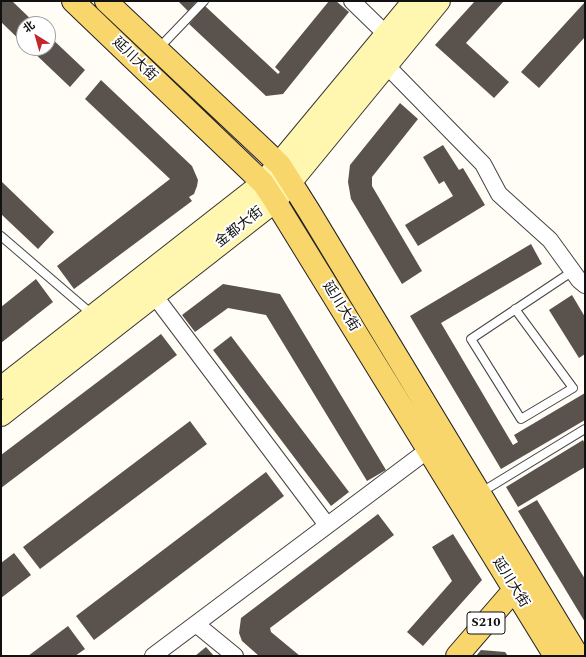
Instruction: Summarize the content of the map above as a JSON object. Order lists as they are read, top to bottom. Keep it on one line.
{"streets":{"main road":["延川大街","金都大街","S210"]},"crossings":[["延川大街","金都大街"],["延川大街","S210"]],"north":"top left"}
